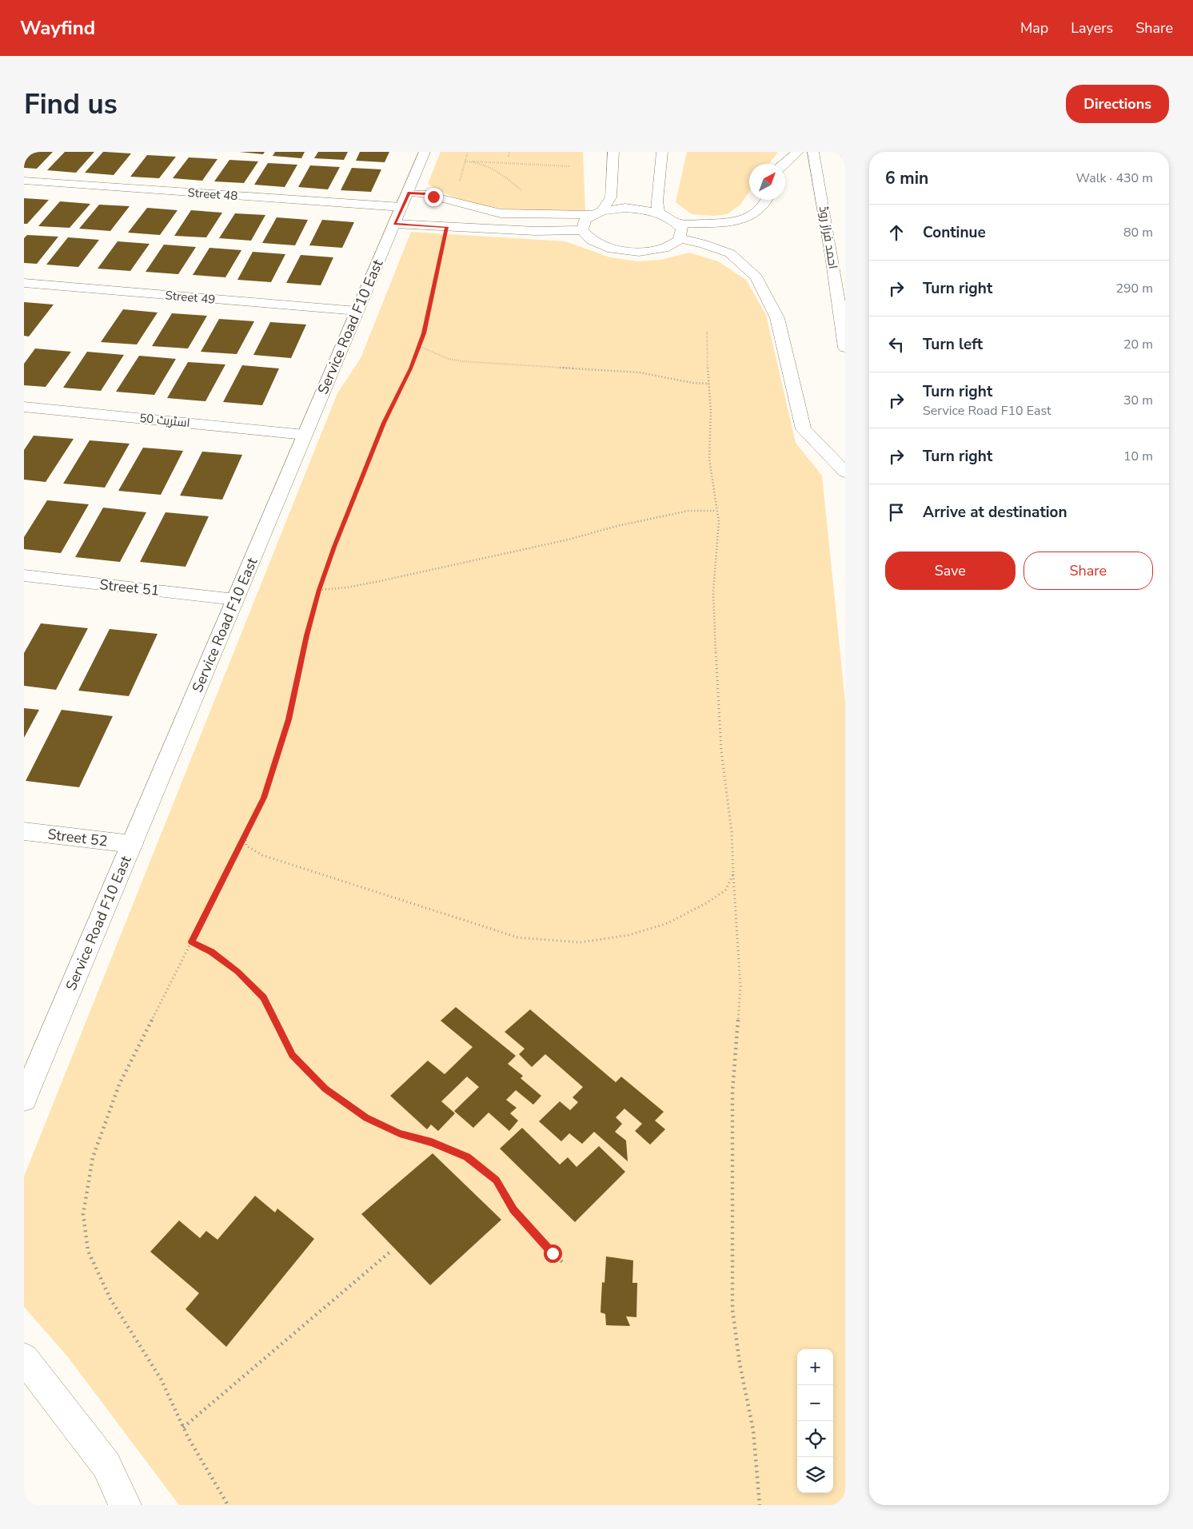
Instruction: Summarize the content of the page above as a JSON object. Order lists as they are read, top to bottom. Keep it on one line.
{"streets":{"street":["Street 48","احمد فراز روڈ","Street 49","Service Road F10 East","اسٹریٹ 50","Street 51","Street 52"]},"crossings":[["Street 48","Service Road F10 East"],["Street 49","Service Road F10 East"],["Service Road F10 East","اسٹریٹ 50"],["Service Road F10 East","Street 51"],["Service Road F10 East","Street 52"]],"north":"top right","page":{"header":"Wayfind","nav":["Map","Layers","Share"],"buttons":["Directions",["Save","Share"]],"title":"Find us","heading":["6 min","Walk · 430 m"],"list":[["Continue","80 m"],["Turn right","290 m"],["Turn left","20 m"],["Turn right","Service Road F10 East","30 m"],["Turn right","10 m"],"Arrive at destination"],"map_buttons":["+","−"]}}
